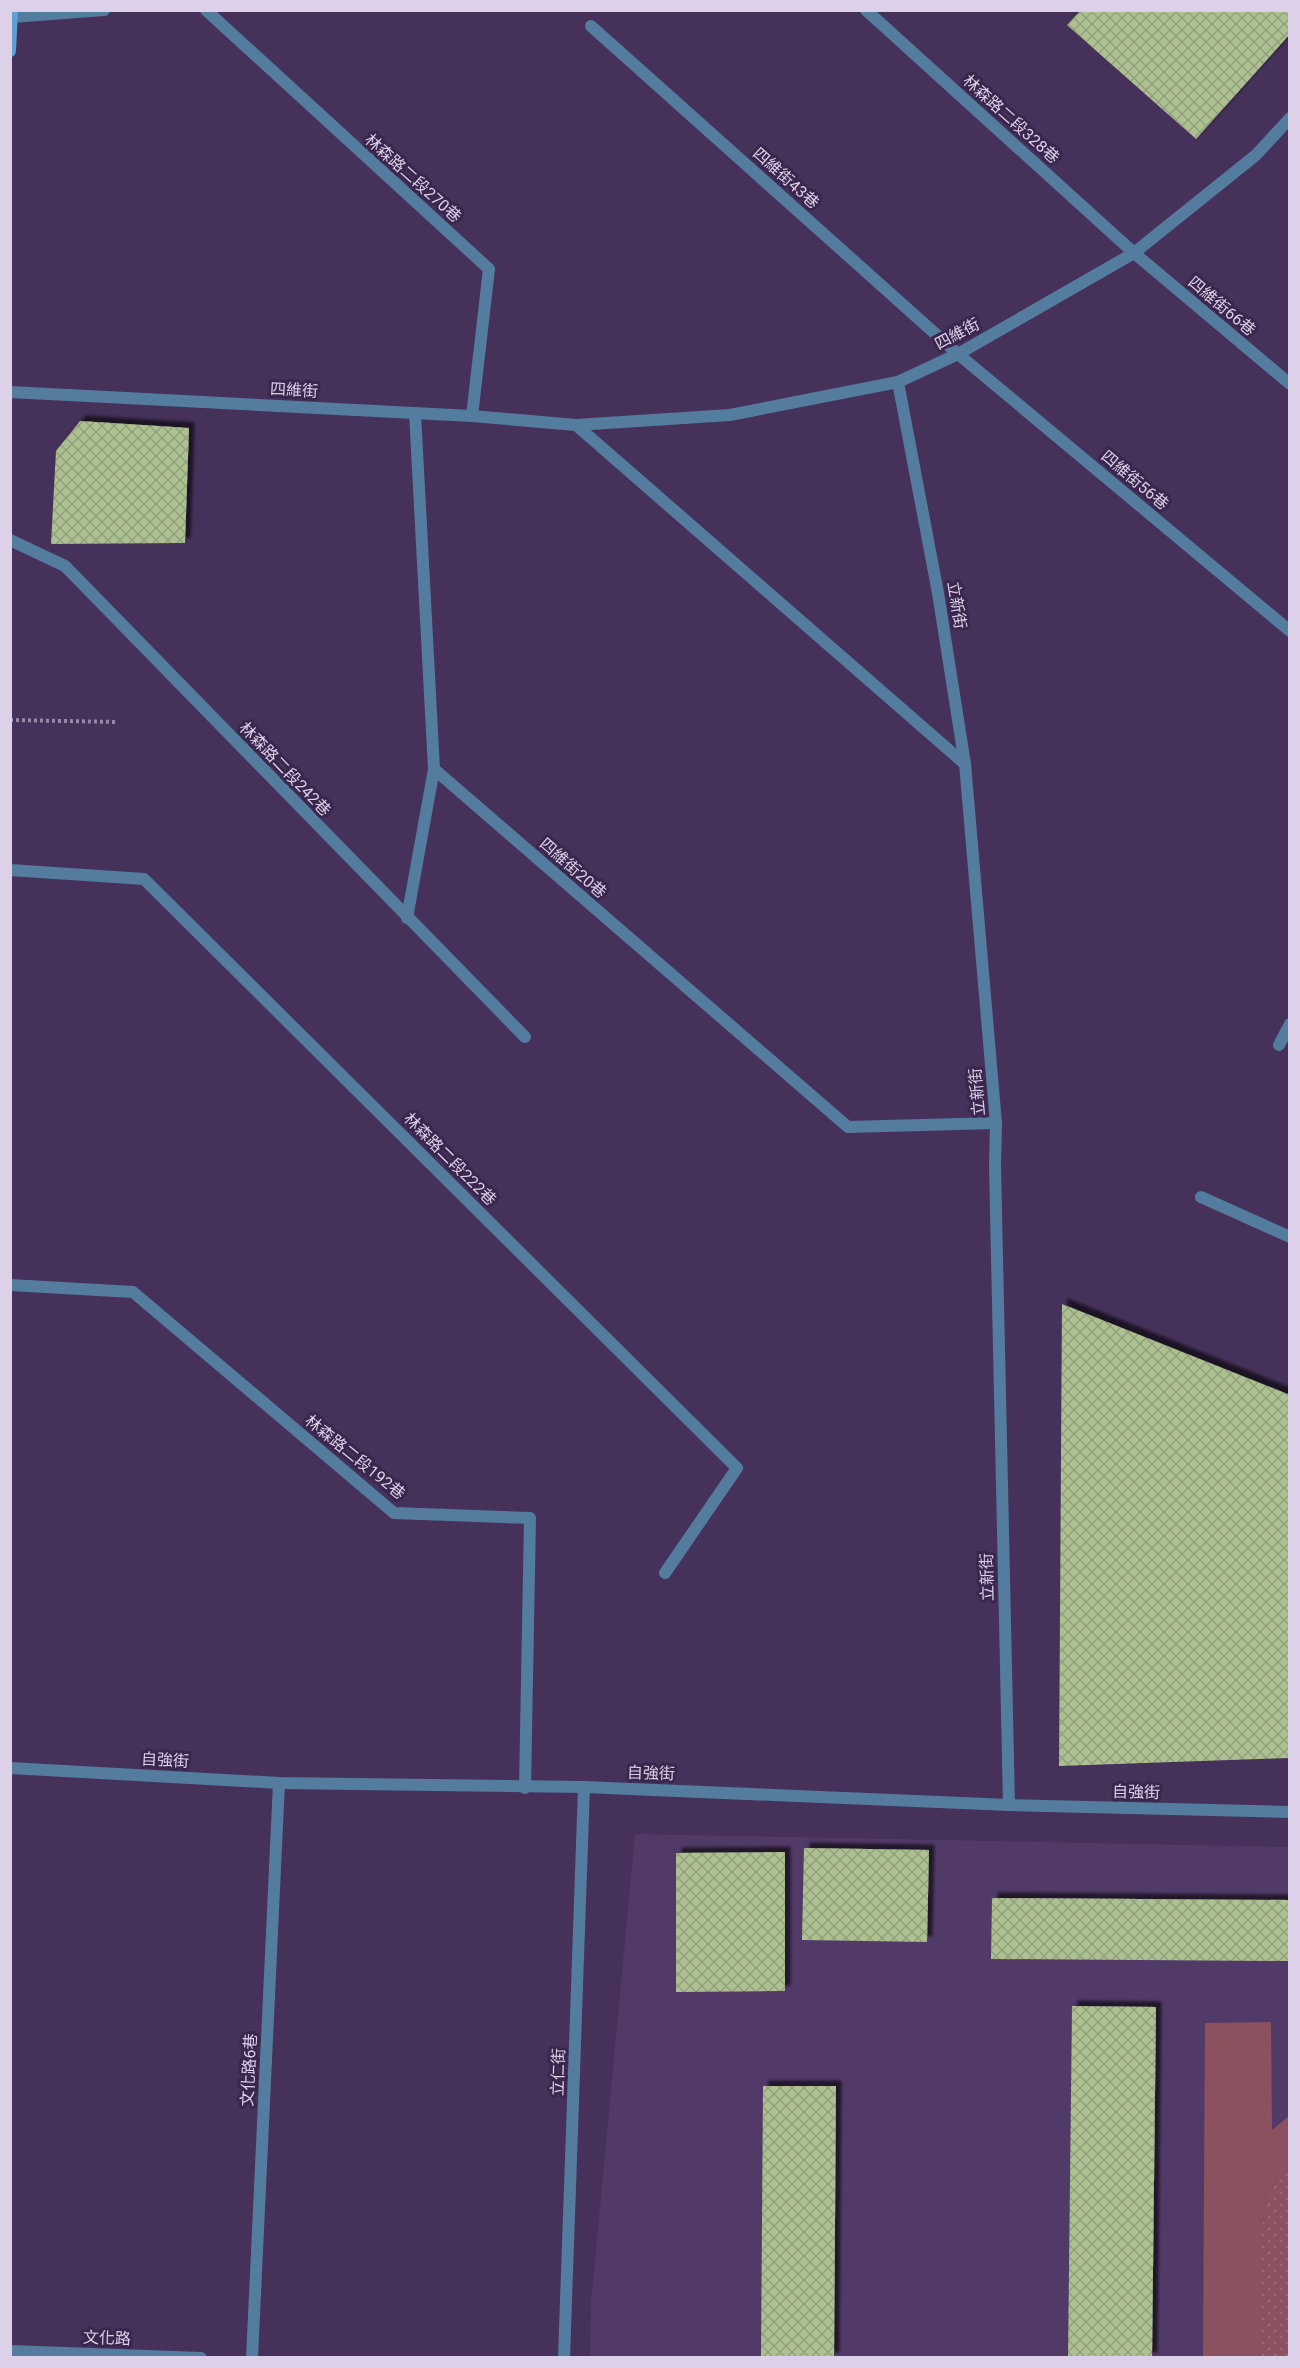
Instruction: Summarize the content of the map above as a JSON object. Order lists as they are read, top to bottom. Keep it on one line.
{"streets":{"street":["林森路二段328巷","林森路二段270巷","四維街43巷","四維街66巷","四維街","四維街56巷","立新街","林森路二段242巷","四維街20巷","林森路二段222巷","林森路二段192巷","自強街","文化路6巷","立仁街","文化路"]},"crossings":[["林森路二段328巷","四維街66巷"],["林森路二段328巷","四維街"],["林森路二段270巷","四維街"],["四維街43巷","四維街"],["四維街43巷","四維街56巷"],["四維街66巷","四維街"],["四維街","四維街56巷"],["四維街","立新街"],["立新街","四維街20巷"],["立新街","自強街"],["林森路二段192巷","自強街"],["自強街","文化路6巷"],["自強街","立仁街"]]}
